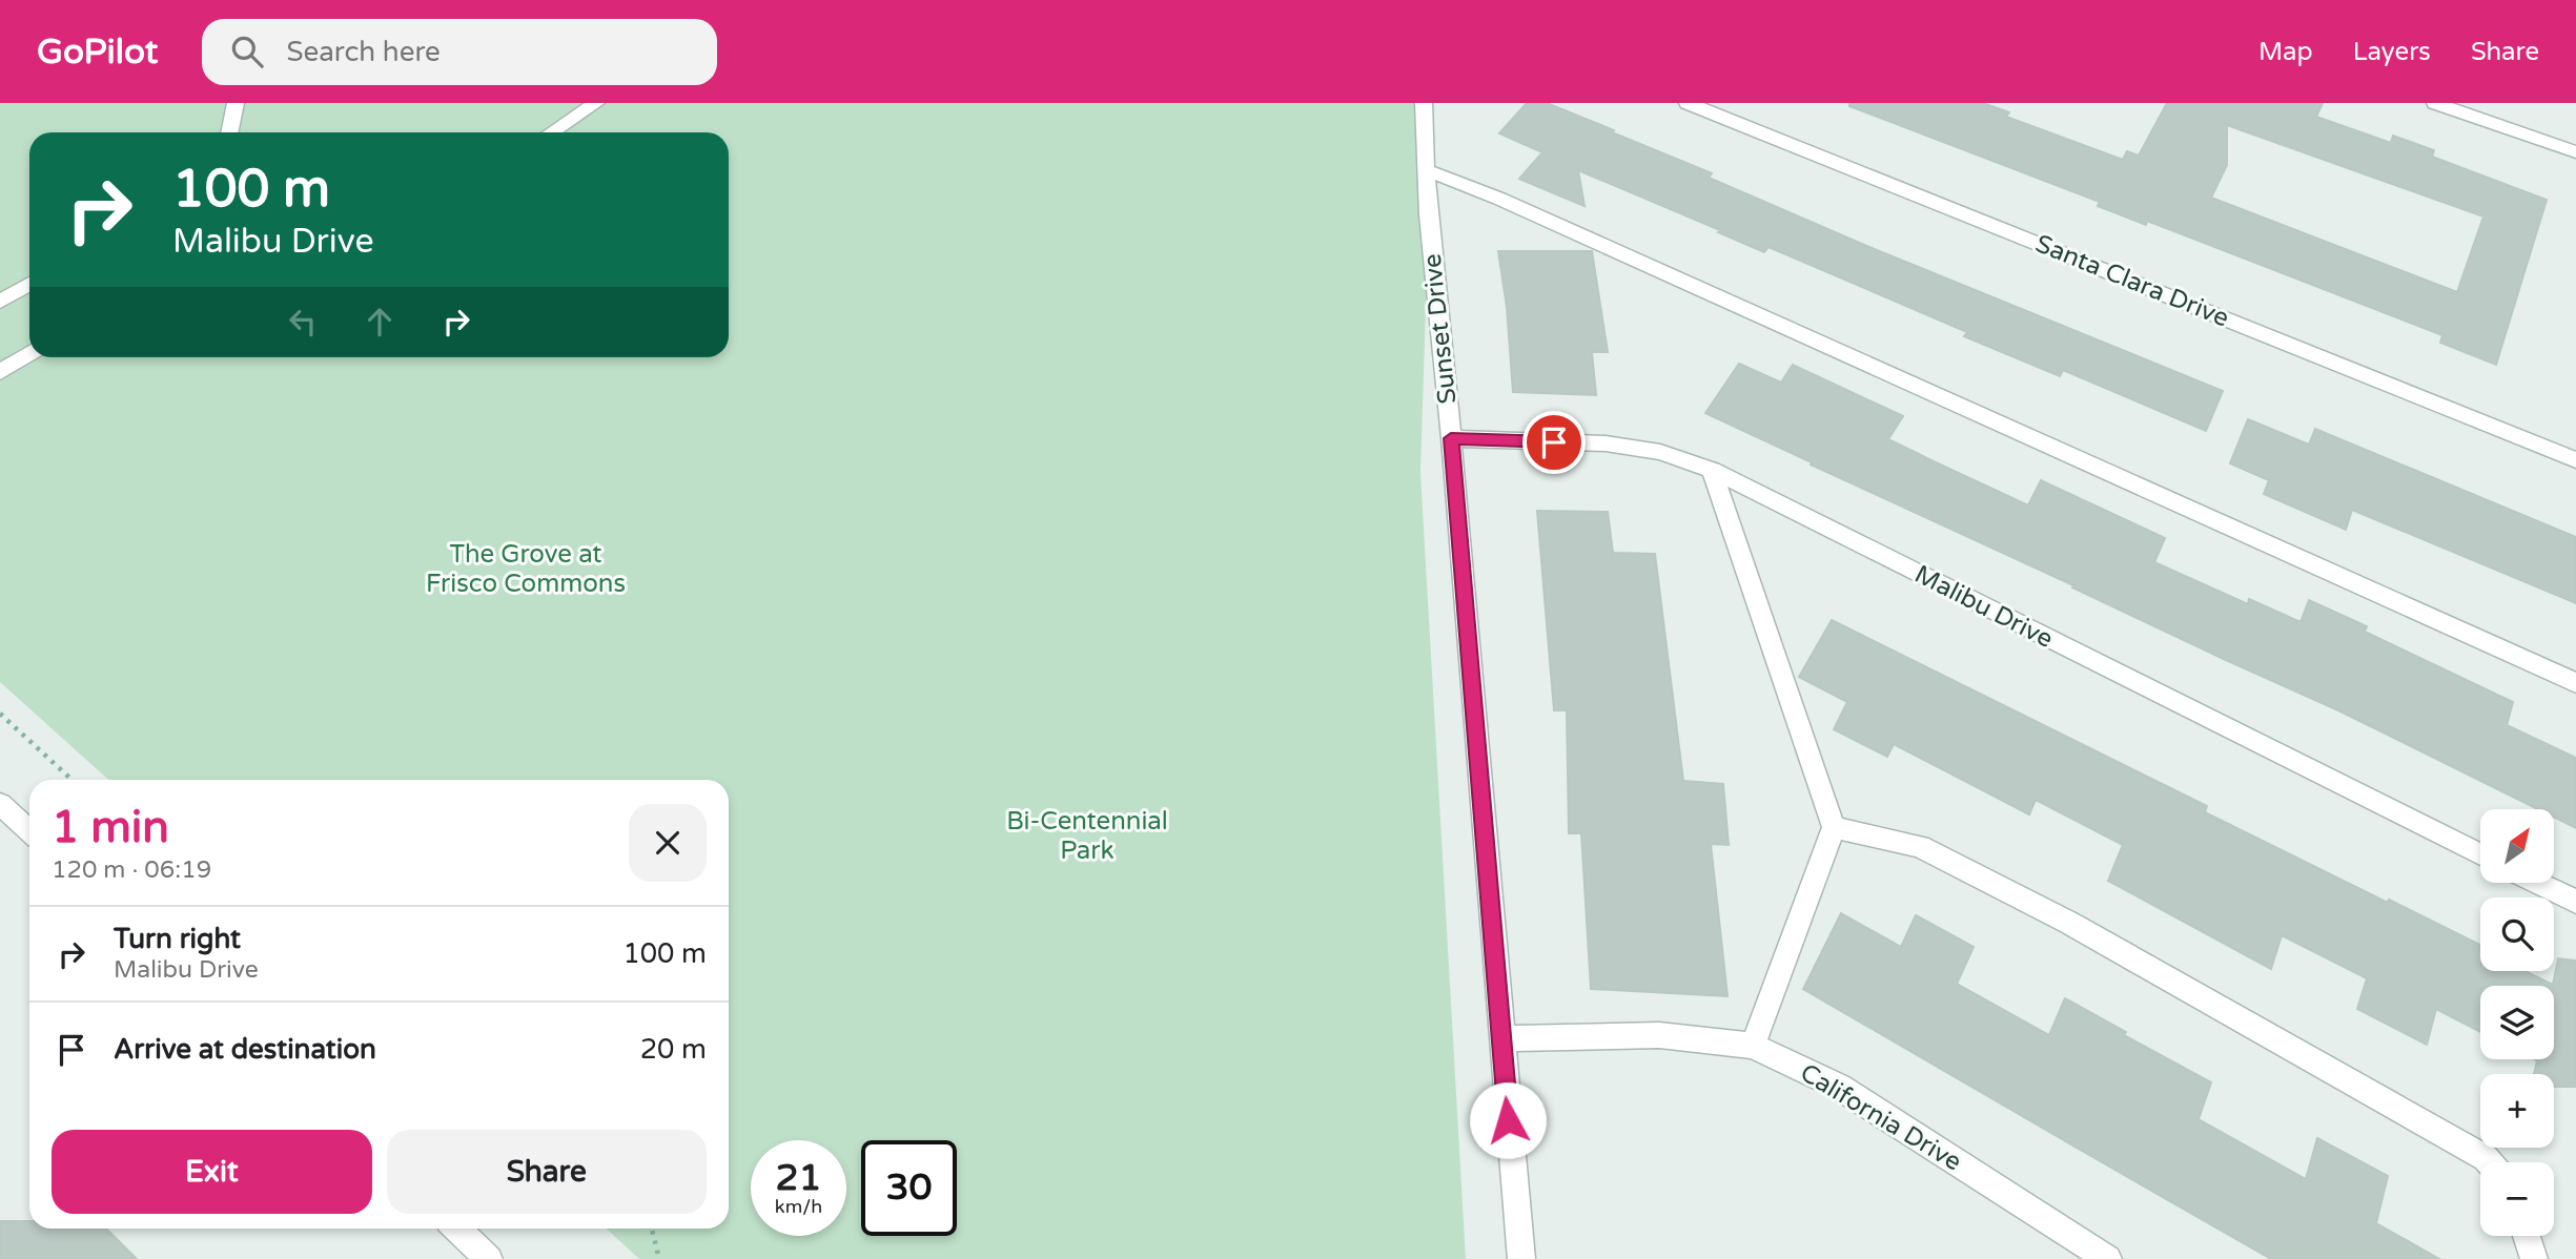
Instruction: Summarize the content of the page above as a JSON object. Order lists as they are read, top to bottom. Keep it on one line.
{"streets":{"street":["Santa Clara Drive","Sunset Drive","Malibu Drive","California Drive"]},"crossings":[["Sunset Drive","Malibu Drive"],["Sunset Drive","California Drive"]],"parks":["The Grove at Frisco Commons","Bi-Centennial Park"],"north":"top right","page":{"header":"GoPilot","search":"Search here","nav":["Map","Layers","Share"],"turn":["100 m","Malibu Drive"],"heading":["1 min","120 m · 06:19"],"map_buttons":["+","−"],"list":[{"name":"Turn right","note":"Malibu Drive","value":"100 m"},{"name":"Arrive at destination","value":"20 m"}],"buttons":["Exit","Share"],"speed":"21 km/h","limit":"30"}}
